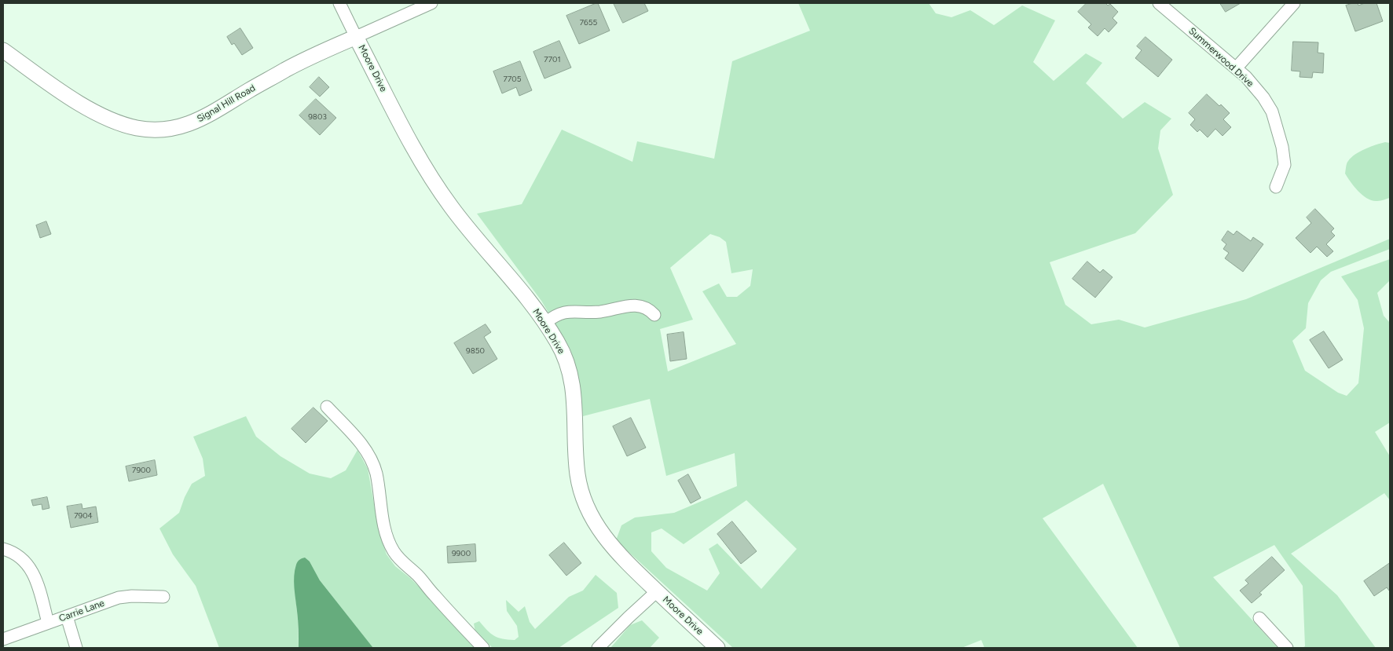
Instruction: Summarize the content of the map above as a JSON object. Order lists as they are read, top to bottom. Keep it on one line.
{"streets":{"main road":["Moore Drive","Signal Hill Road"],"street":["Summerwood Drive","Carrie Lane"]},"crossings":[["Moore Drive","Signal Hill Road"]],"house_numbers":["7655","7701","7705","9803","9850","7900","7904","9900"]}
